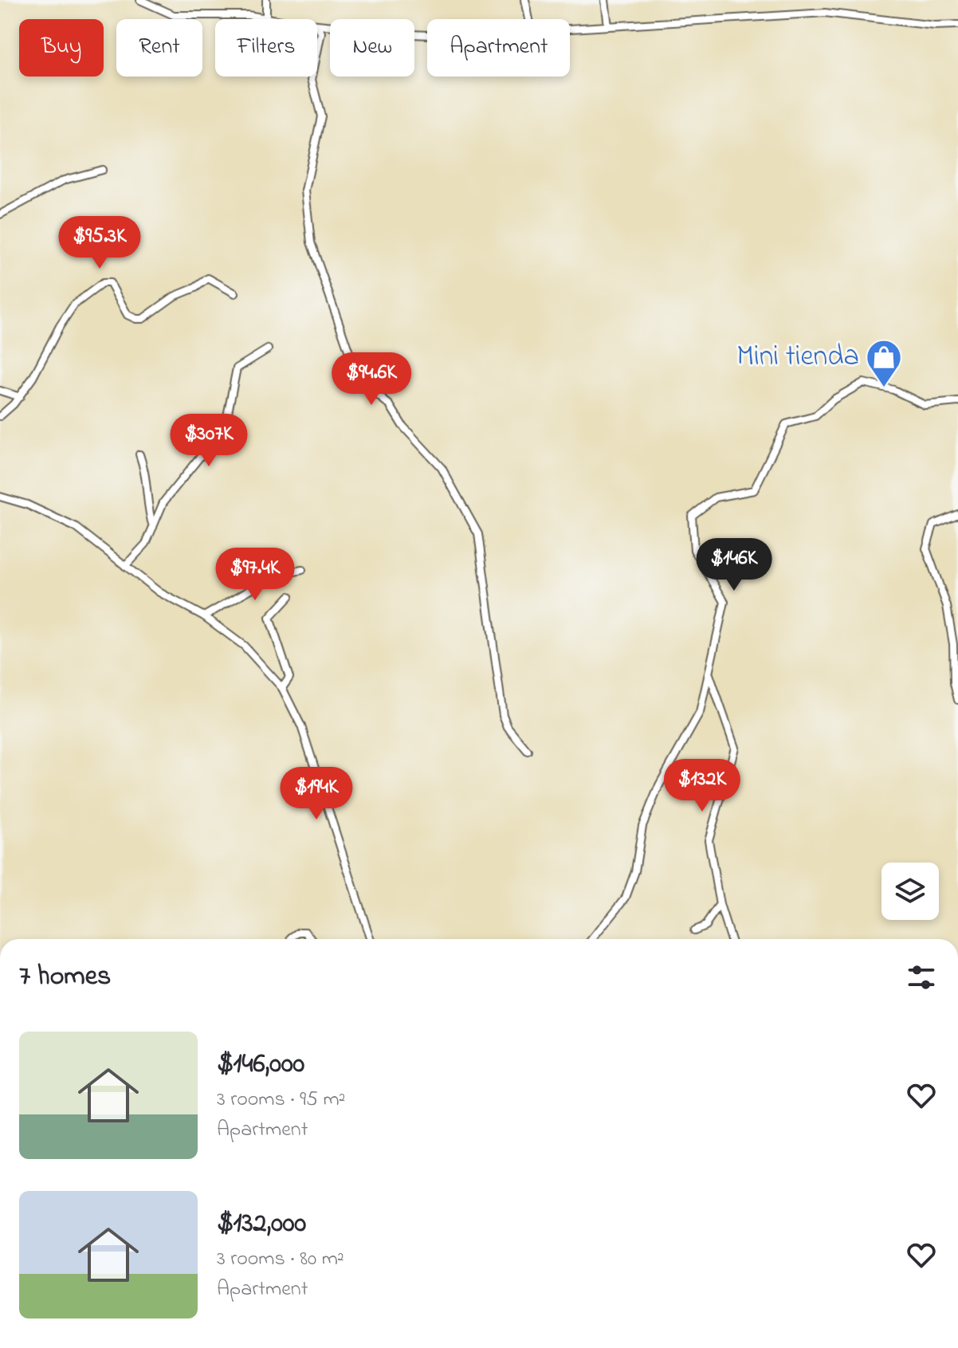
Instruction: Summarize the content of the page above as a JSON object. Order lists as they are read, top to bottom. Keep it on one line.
{"places":{"shop":["Mini tienda"]},"page":{"chip":["Buy","Rent","Filters","New","Apartment"],"price":["$95.3K","$94.6K","$307K","$146K","$97.4K","$132K","$194K"],"heading":"7 homes","list":[{"name":"$146,000","note":"3 rooms · 95 m² · Apartment"},{"name":"$132,000","note":"3 rooms · 80 m² · Apartment"}]}}
